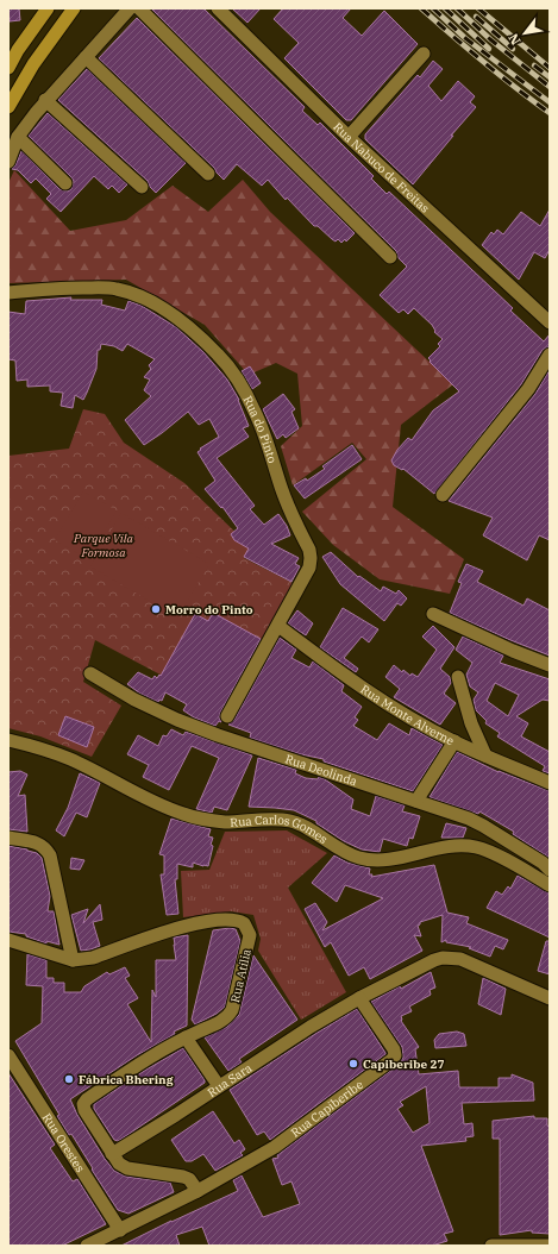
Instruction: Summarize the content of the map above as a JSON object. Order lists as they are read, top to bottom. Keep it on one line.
{"streets":{"street":["Rua Nabuco de Freitas","Rua do Pinto","Rua Monte Alverne","Rua Deolinda","Rua Carlos Gomes","Rua Atília","Rua Sara","Rua Capiberibe","Rua Orestes"]},"crossings":[["Rua do Pinto","Rua Monte Alverne"],["Rua Atília","Rua Sara"],["Rua Sara","Rua Capiberibe"]],"parks":["Parque Vila Formosa"],"places":["Morro do Pinto","Capiberibe 27","Fábrica Bhering"],"north":"bottom left"}
